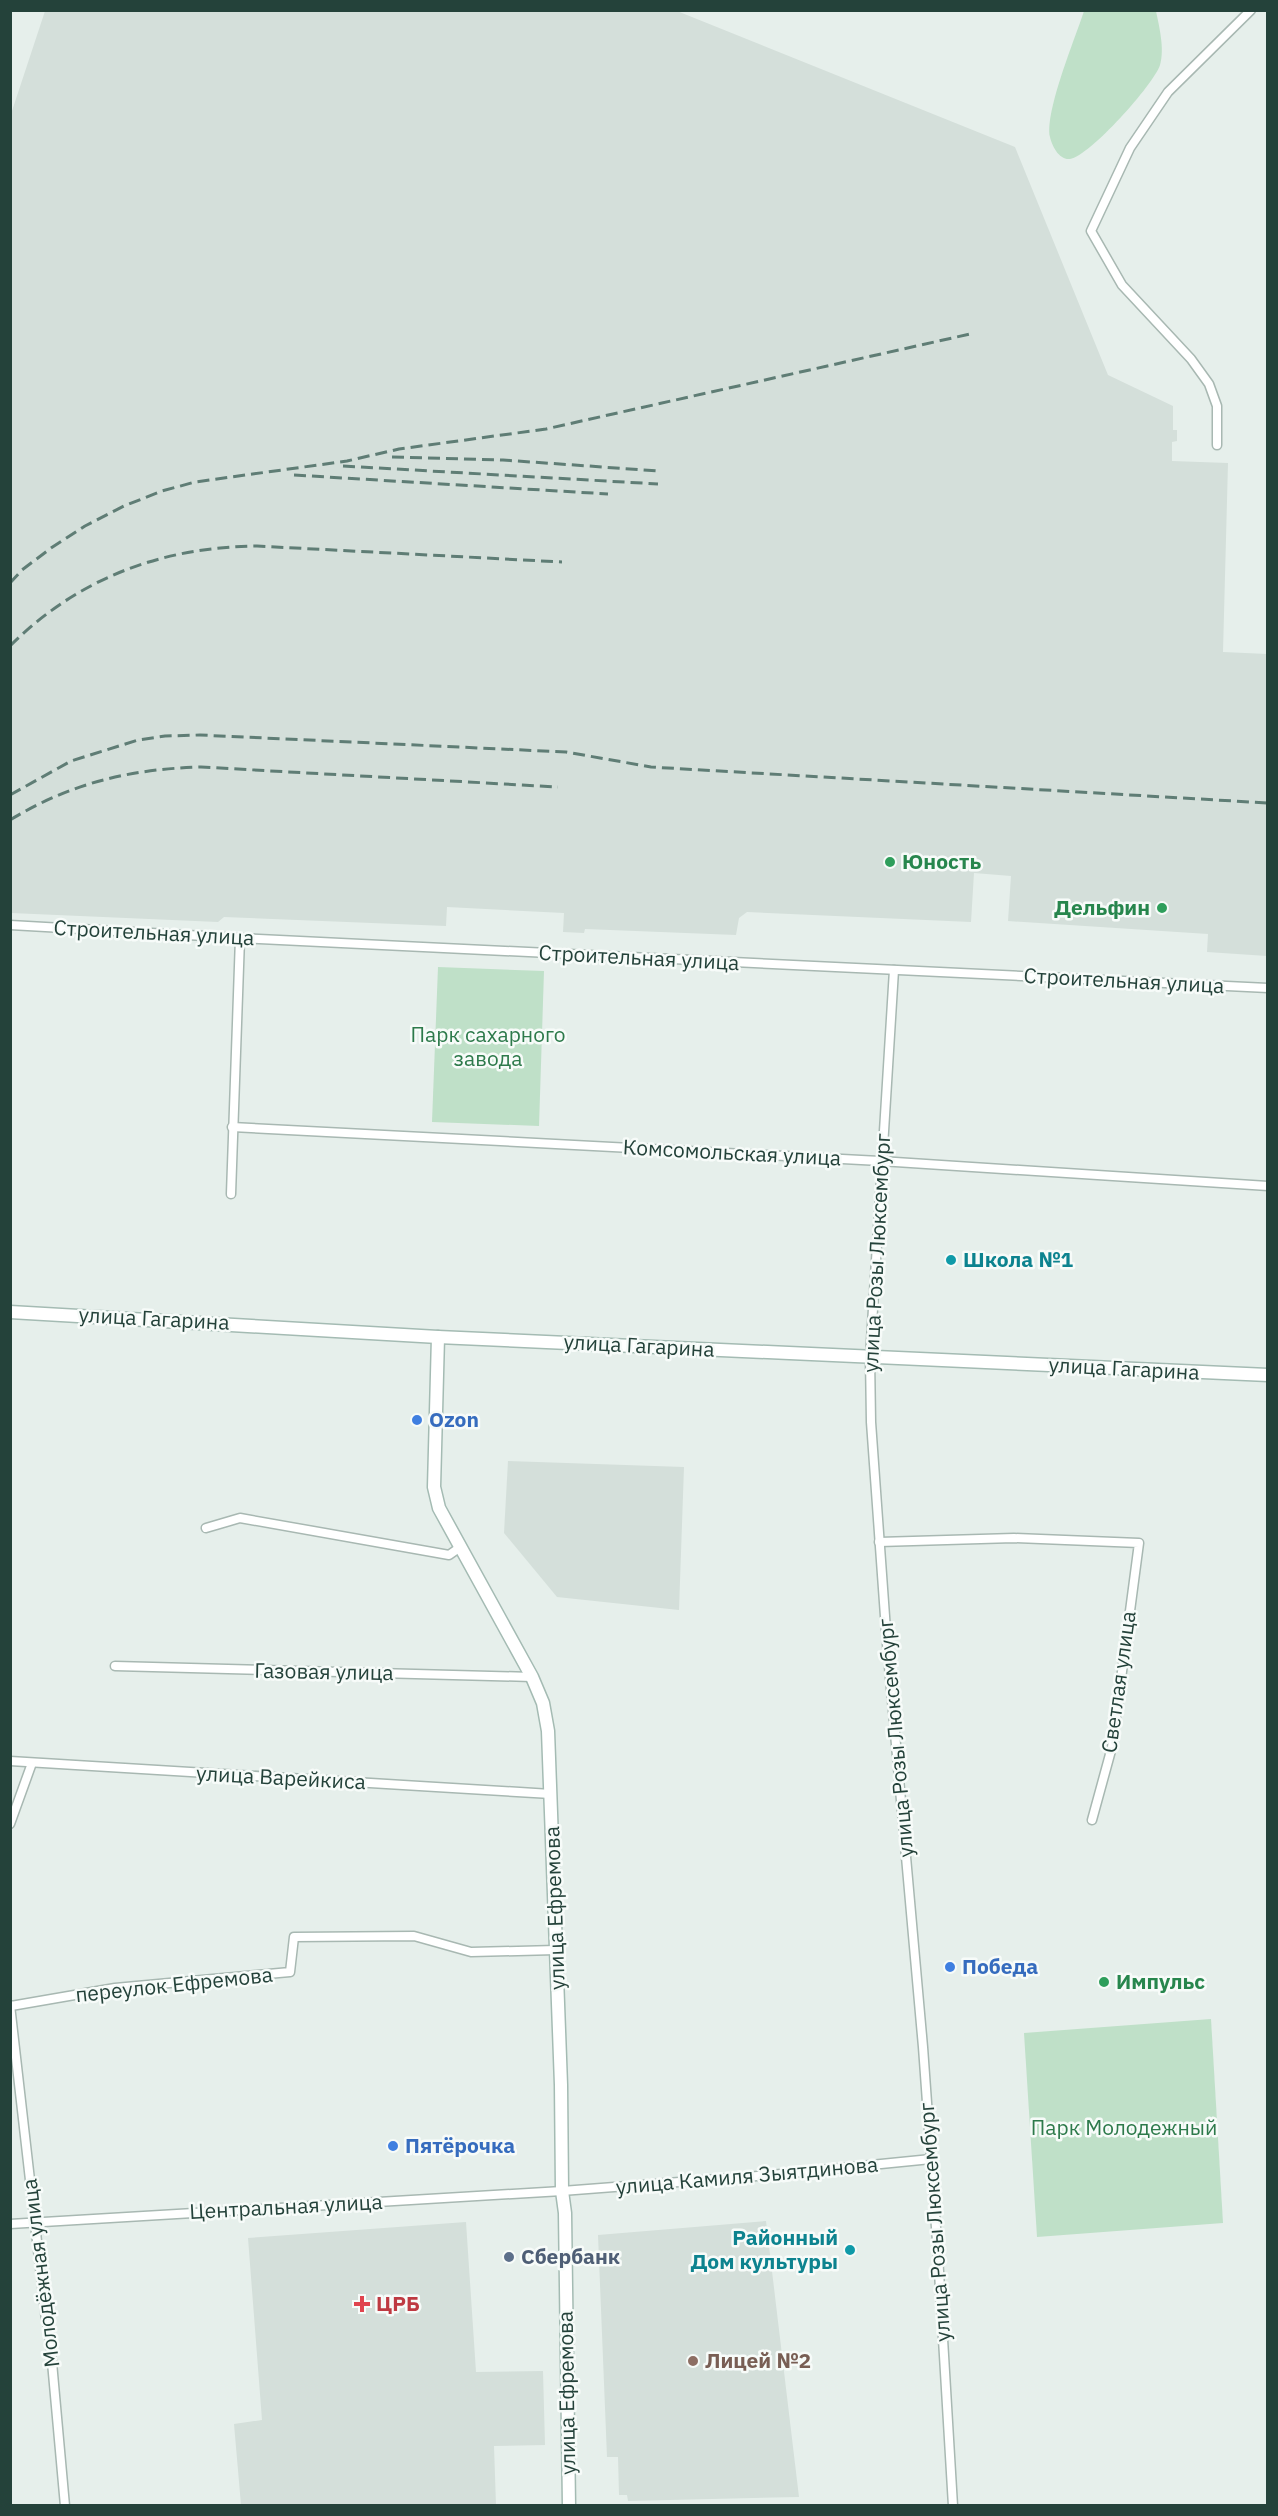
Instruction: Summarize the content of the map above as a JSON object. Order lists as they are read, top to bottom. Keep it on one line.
{"streets":{"street":["Строительная улица","Комсомольская улица","улица Розы Люксембург","улица Гагарина","Газовая улица","Светлая улица","улица Варейкиса","улица Ефремова","переулок Ефремова","улица Камиля Зыятдинова","Центральная улица","Молодёжная улица"]},"crossings":[["Строительная улица","улица Розы Люксембург"],["Комсомольская улица","улица Розы Люксембург"],["улица Розы Люксембург","улица Гагарина"],["улица Розы Люксембург","Светлая улица"],["улица Розы Люксембург","улица Камиля Зыятдинова"],["улица Гагарина","улица Ефремова"],["Газовая улица","улица Ефремова"],["улица Варейкиса","улица Ефремова"],["улица Ефремова","переулок Ефремова"],["улица Ефремова","улица Камиля Зыятдинова"],["улица Ефремова","Центральная улица"],["переулок Ефремова","Молодёжная улица"],["улица Камиля Зыятдинова","Центральная улица"],["Центральная улица","Молодёжная улица"]],"parks":["Парк сахарного завода","Парк Молодежный"],"places":{"other":["Юность","Дельфин","Школа №1","Ozon","Победа","Импульс","Пятёрочка","Районный Дом культуры","Сбербанк","Лицей №2"],"health":["ЦРБ"]}}
